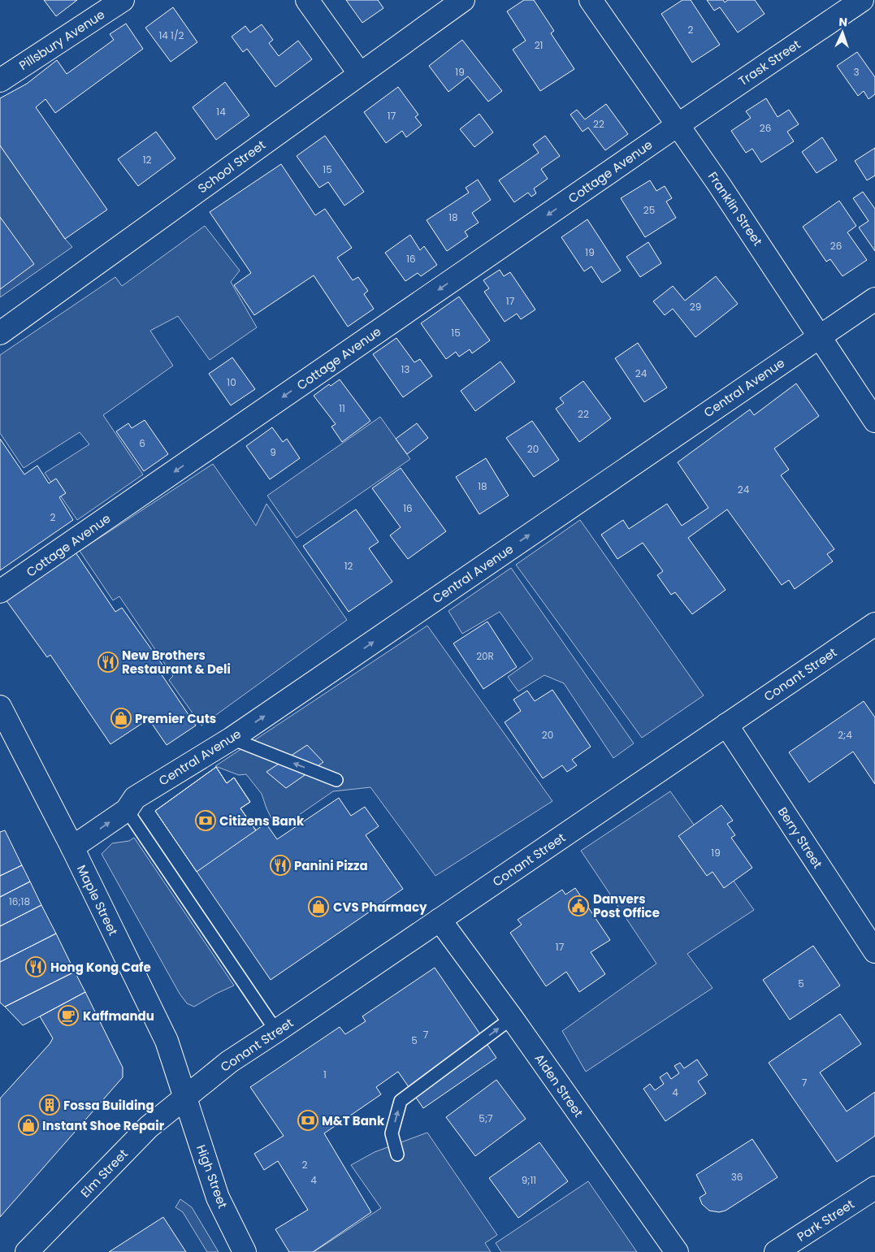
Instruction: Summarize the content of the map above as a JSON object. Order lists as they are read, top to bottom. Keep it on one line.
{"streets":{"street":["Pillsbury Avenue","Trask Street","School Street","Cottage Avenue","Franklin Street","Central Avenue","Conant Street","Berry Street","Maple Street","Alden Street","Elm Street","High Street","Park Street"]},"crossings":[["Trask Street","Cottage Avenue"],["Trask Street","Franklin Street"],["Cottage Avenue","Franklin Street"],["Franklin Street","Central Avenue"],["Central Avenue","Maple Street"],["Conant Street","Berry Street"],["Conant Street","Maple Street"],["Conant Street","Alden Street"],["Conant Street","Elm Street"],["Conant Street","High Street"],["Maple Street","Elm Street"],["Maple Street","High Street"],["Elm Street","High Street"]],"one_way":["Cottage Avenue","Central Avenue"],"places":{"restaurant":["New Brothers Restaurant & Deli","Panini Pizza","Hong Kong Cafe"],"shop":["Premier Cuts","CVS Pharmacy","Instant Shoe Repair"],"bank":["Citizens Bank","M&T Bank"],"public building":["Danvers Post Office"],"cafe":["Kaffmandu"],"building":["Fossa Building"]},"house_numbers":["2","14 1/2","21","19","3","14","17","22","26","12","15","25","18","26","19","16","17","29","15","13","24","10","11","22","6","20","9","18","24","16","2","12","20R","20","2;4","19","16;18","17","5","7","5","1","7","4","5;7","2","36","4","9;11"],"north":"top"}
